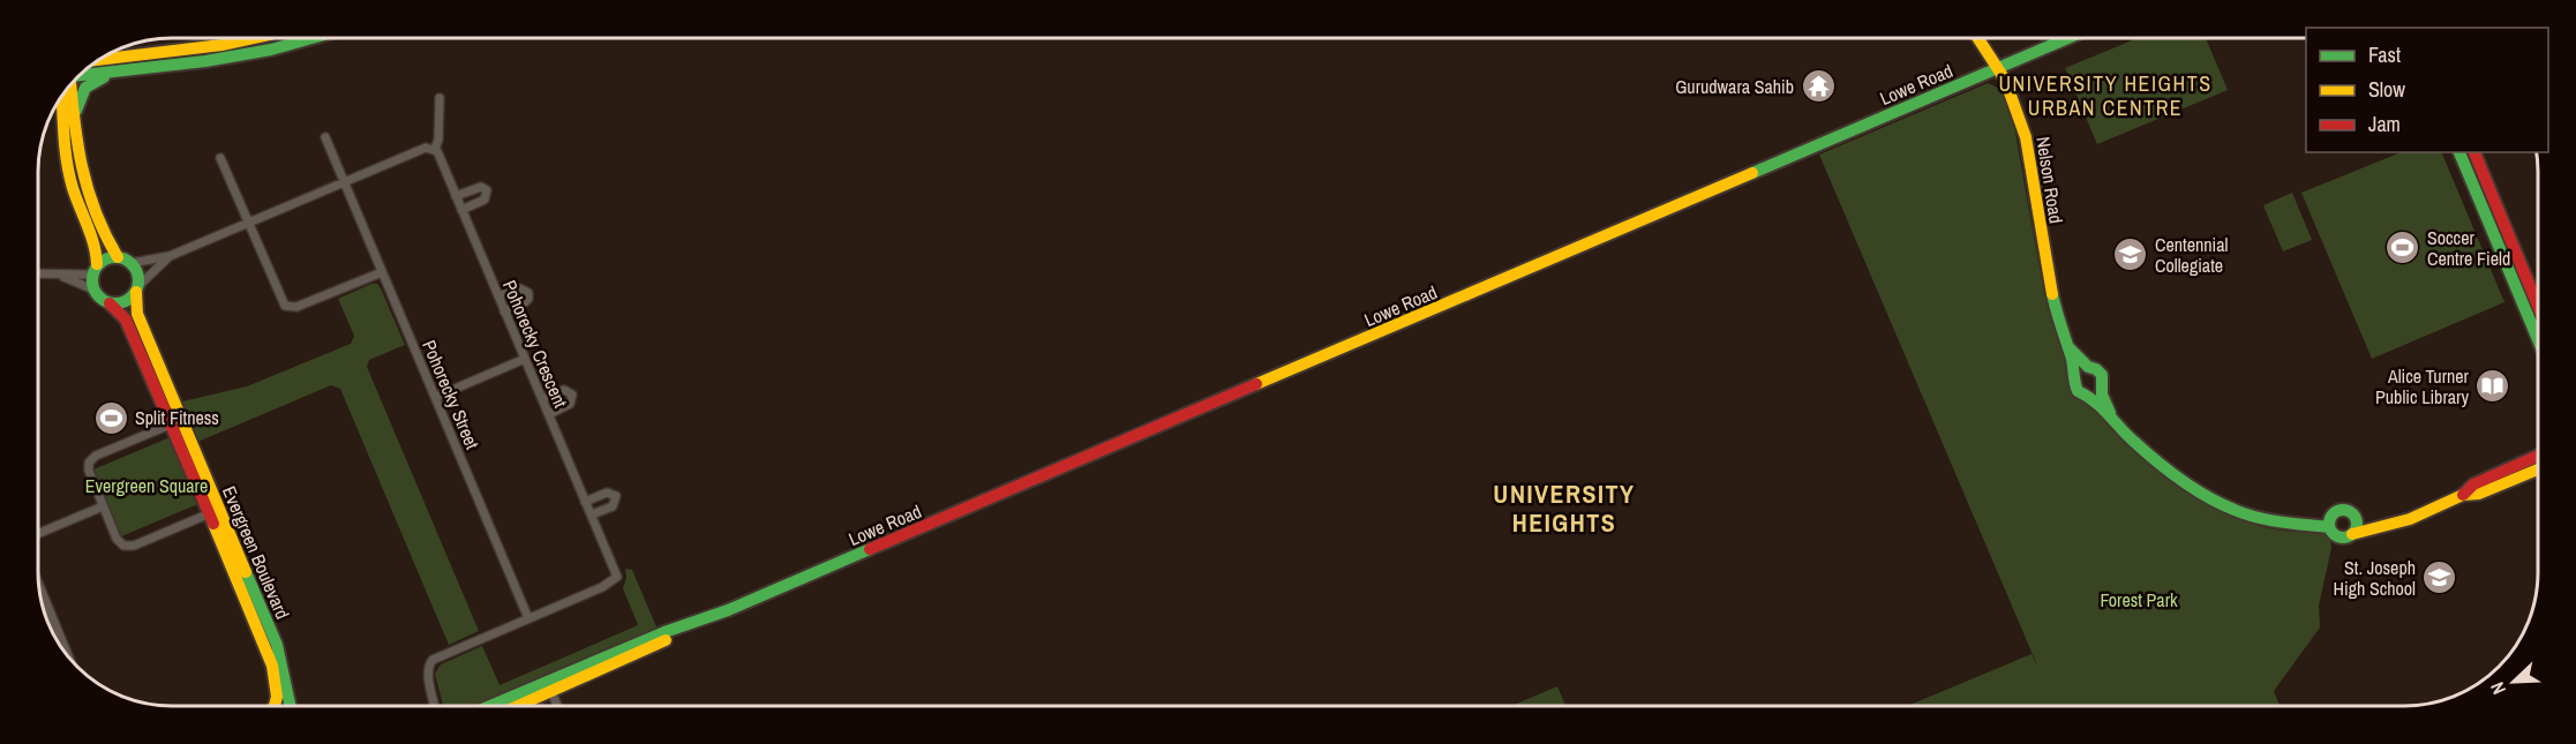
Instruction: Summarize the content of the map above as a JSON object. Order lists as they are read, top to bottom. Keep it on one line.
{"streets":{"street":["Lowe Road","Nelson Road","Pohorecky Crescent","Pohorecky Street","Evergreen Boulevard"]},"crossings":[["Lowe Road","Nelson Road"],["Pohorecky Crescent","Pohorecky Street"]],"districts":["UNIVERSITY HEIGHTS URBAN CENTRE","UNIVERSITY HEIGHTS"],"parks":["Evergreen Square","Forest Park"],"places":{"temple":["Gurudwara Sahib"],"sports":["Soccer Centre Field","Split Fitness"],"school or university":["Centennial Collegiate","St. Joseph High School"],"library":["Alice Turner Public Library"]},"legend":["Fast","Slow","Jam"],"north":"bottom left"}
